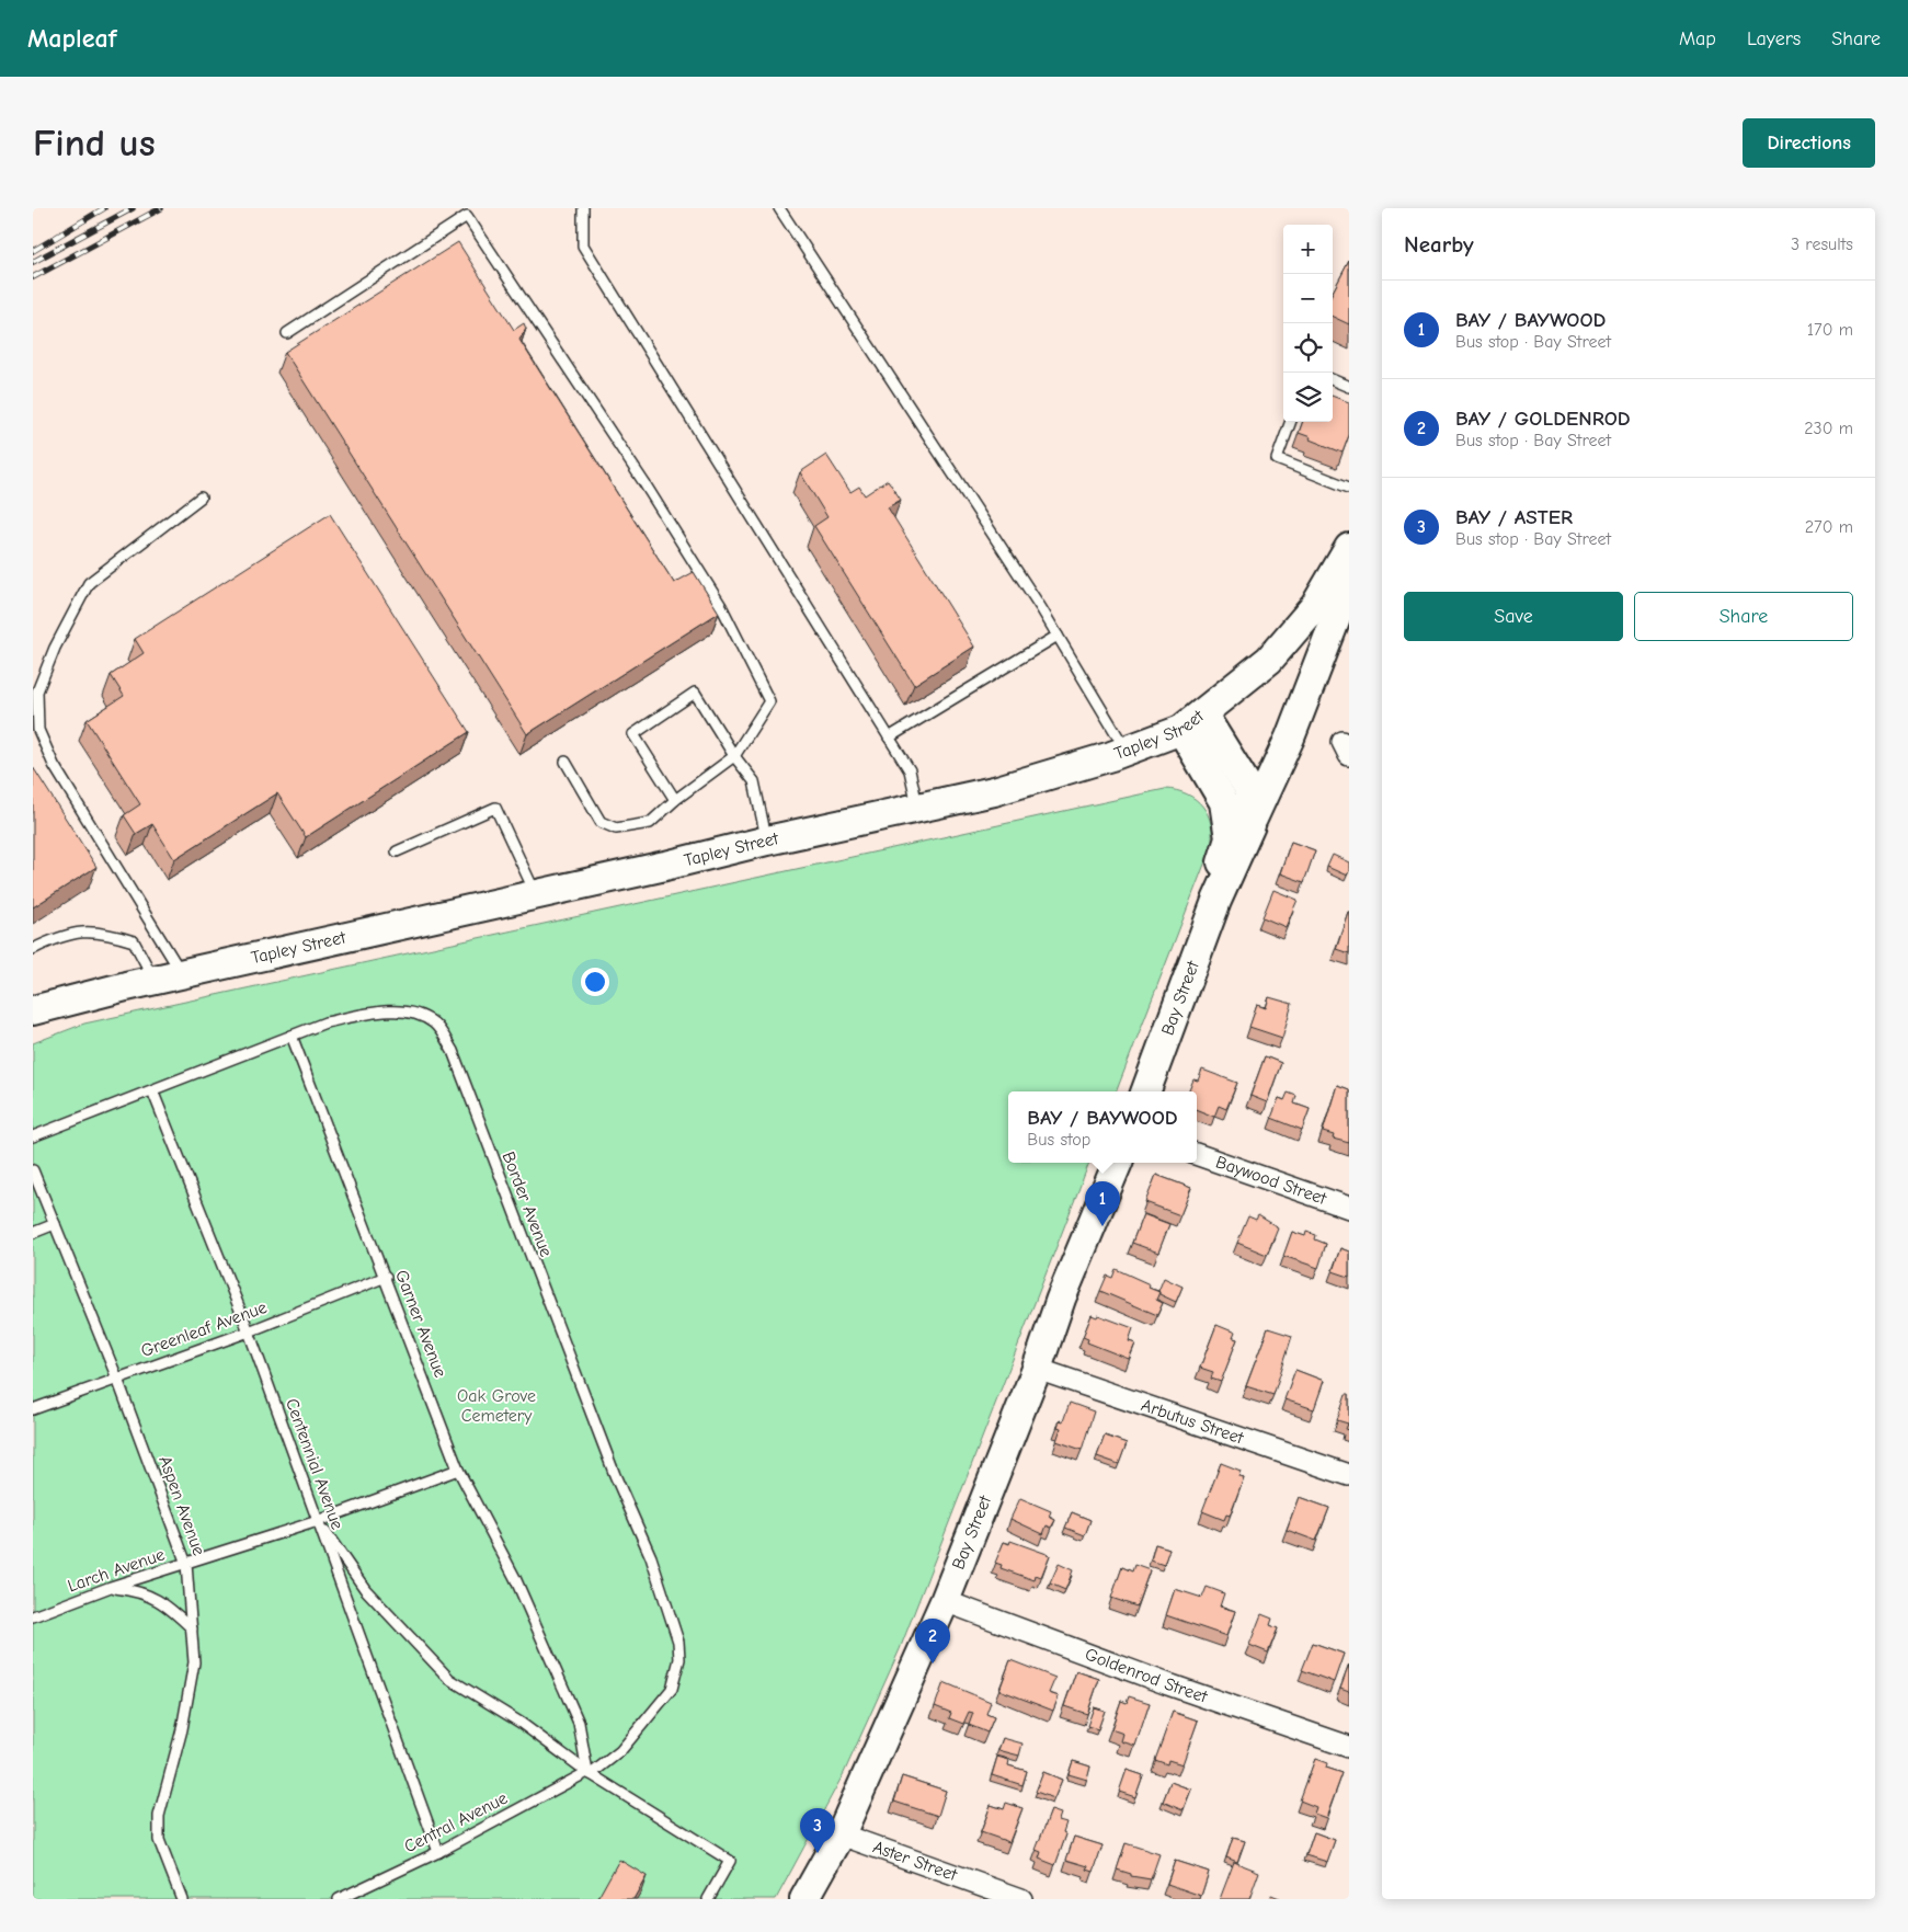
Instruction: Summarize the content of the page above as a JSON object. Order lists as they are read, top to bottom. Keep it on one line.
{"streets":{"main road":["Tapley Street","Bay Street"],"street":["Baywood Street","Arbutus Street","Goldenrod Street","Aster Street"],"lane":["Border Avenue","Garner Avenue","Greenleaf Avenue","Centennial Avenue","Aspen Avenue","Larch Avenue","Central Avenue"]},"crossings":[["Tapley Street","Bay Street"],["Bay Street","Arbutus Street"],["Bay Street","Goldenrod Street"],["Bay Street","Aster Street"],["Border Avenue","Garner Avenue"],["Border Avenue","Centennial Avenue"],["Border Avenue","Central Avenue"],["Garner Avenue","Greenleaf Avenue"],["Garner Avenue","Larch Avenue"],["Garner Avenue","Central Avenue"],["Greenleaf Avenue","Centennial Avenue"],["Greenleaf Avenue","Aspen Avenue"],["Centennial Avenue","Larch Avenue"],["Centennial Avenue","Central Avenue"],["Aspen Avenue","Larch Avenue"]],"parks":["Oak Grove Cemetery"],"page":{"header":"Mapleaf","nav":["Map","Layers","Share"],"buttons":["Directions",["Save","Share"]],"title":"Find us","heading":["Nearby","3 results"],"map_buttons":["+","−"],"list":[{"mark":"1","name":"BAY / BAYWOOD","note":"Bus stop · Bay Street","value":"170 m"},{"mark":"2","name":"BAY / GOLDENROD","note":"Bus stop · Bay Street","value":"230 m"},{"mark":"3","name":"BAY / ASTER","note":"Bus stop · Bay Street","value":"270 m"}],"popup":["BAY / BAYWOOD","Bus stop"],"pins":["1","2","3"]}}
